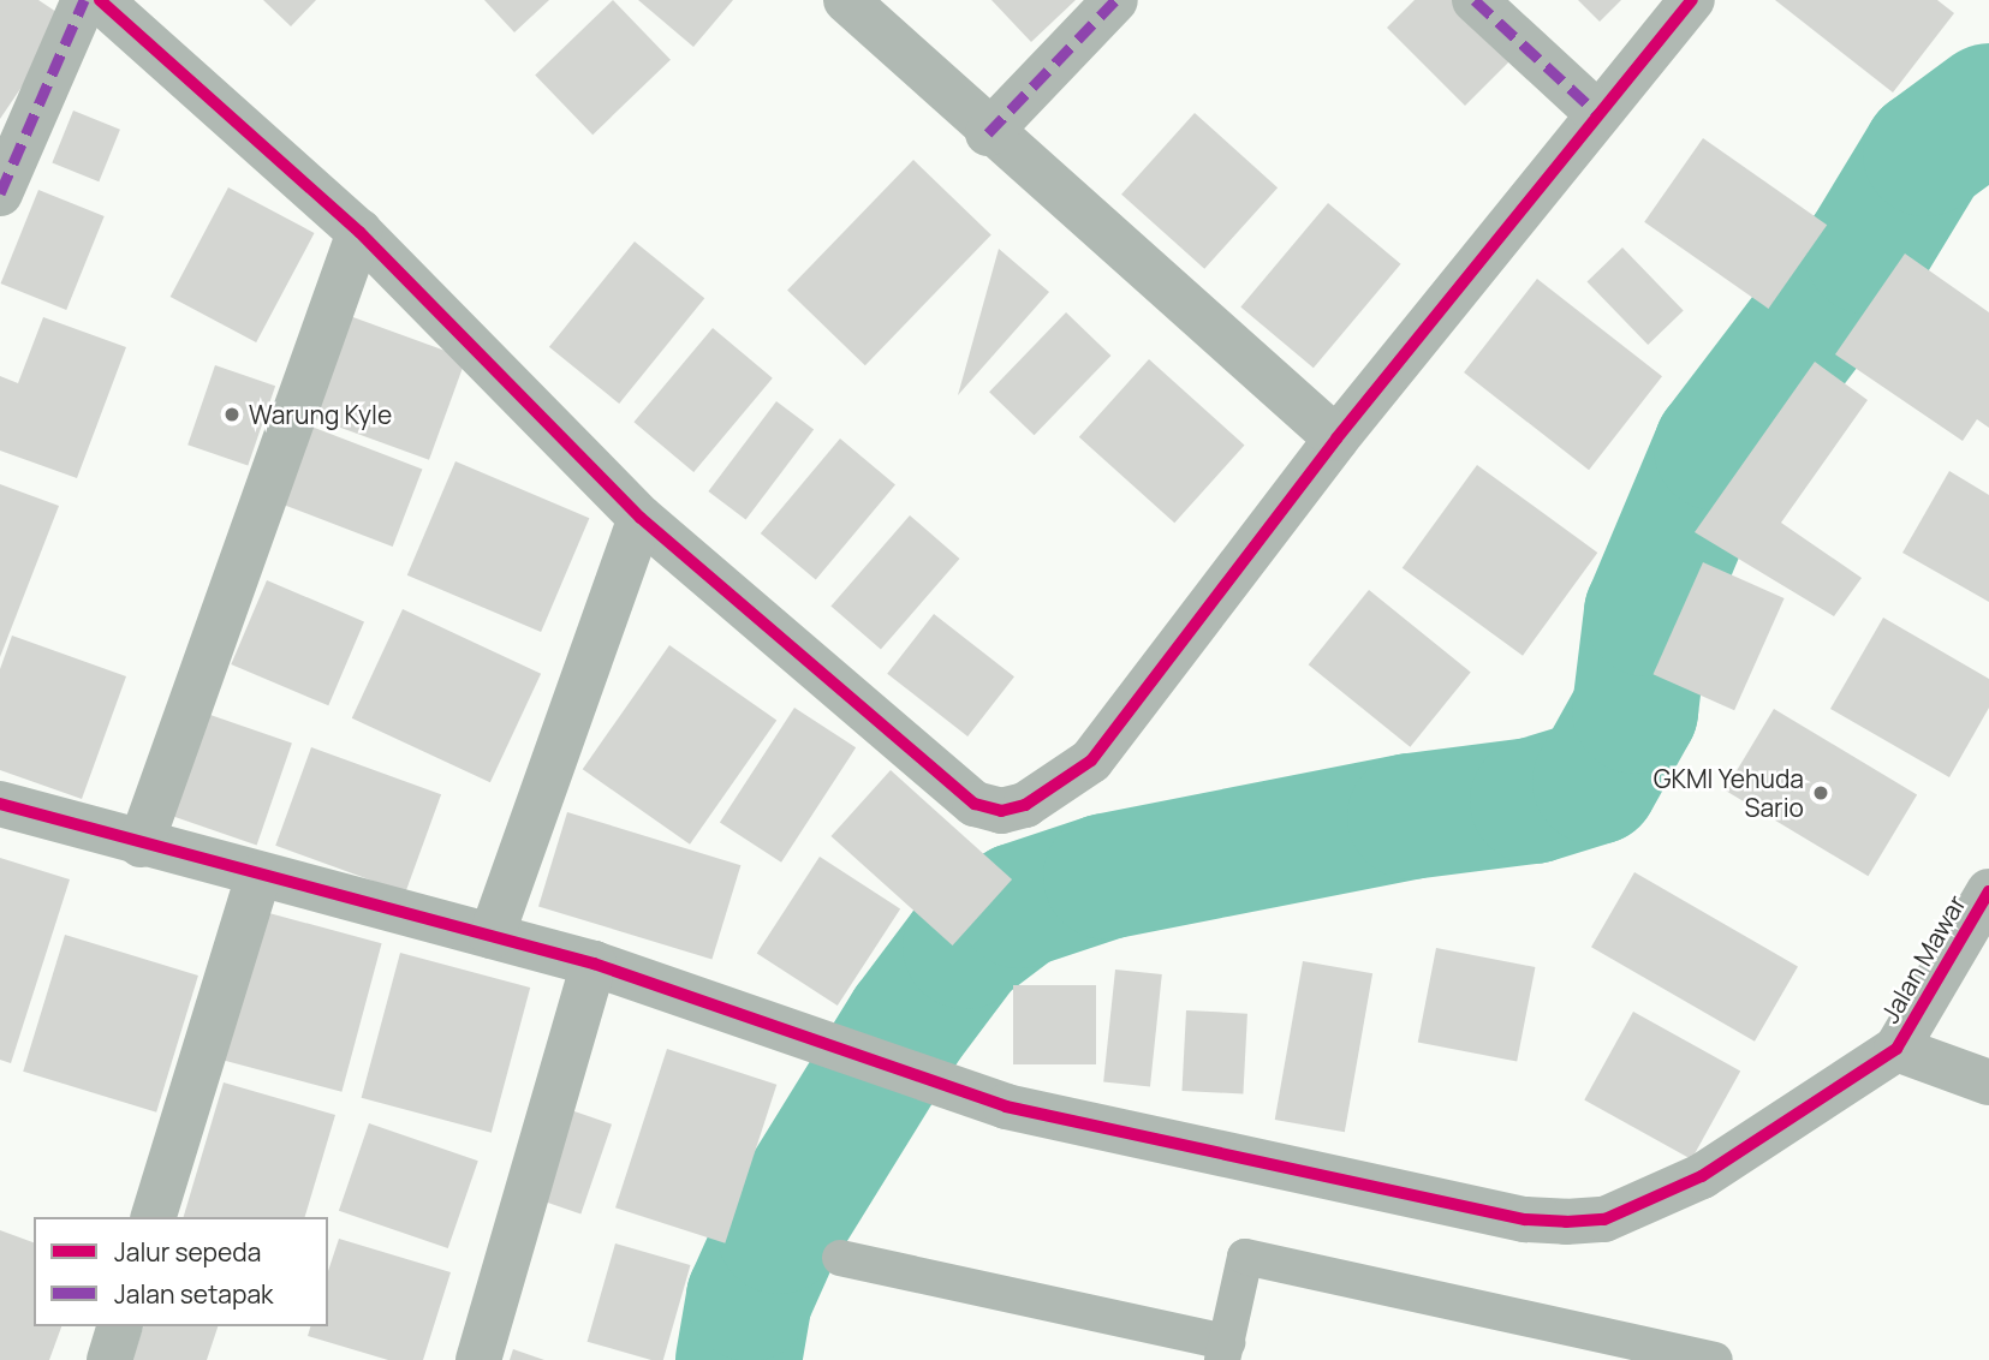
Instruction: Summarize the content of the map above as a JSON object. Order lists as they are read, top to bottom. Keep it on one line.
{"streets":{"street":["Jalan Mawar"]},"places":["Warung Kyle","GKMI Yehuda Sario"],"legend":["Jalur sepeda","Jalan setapak"]}
